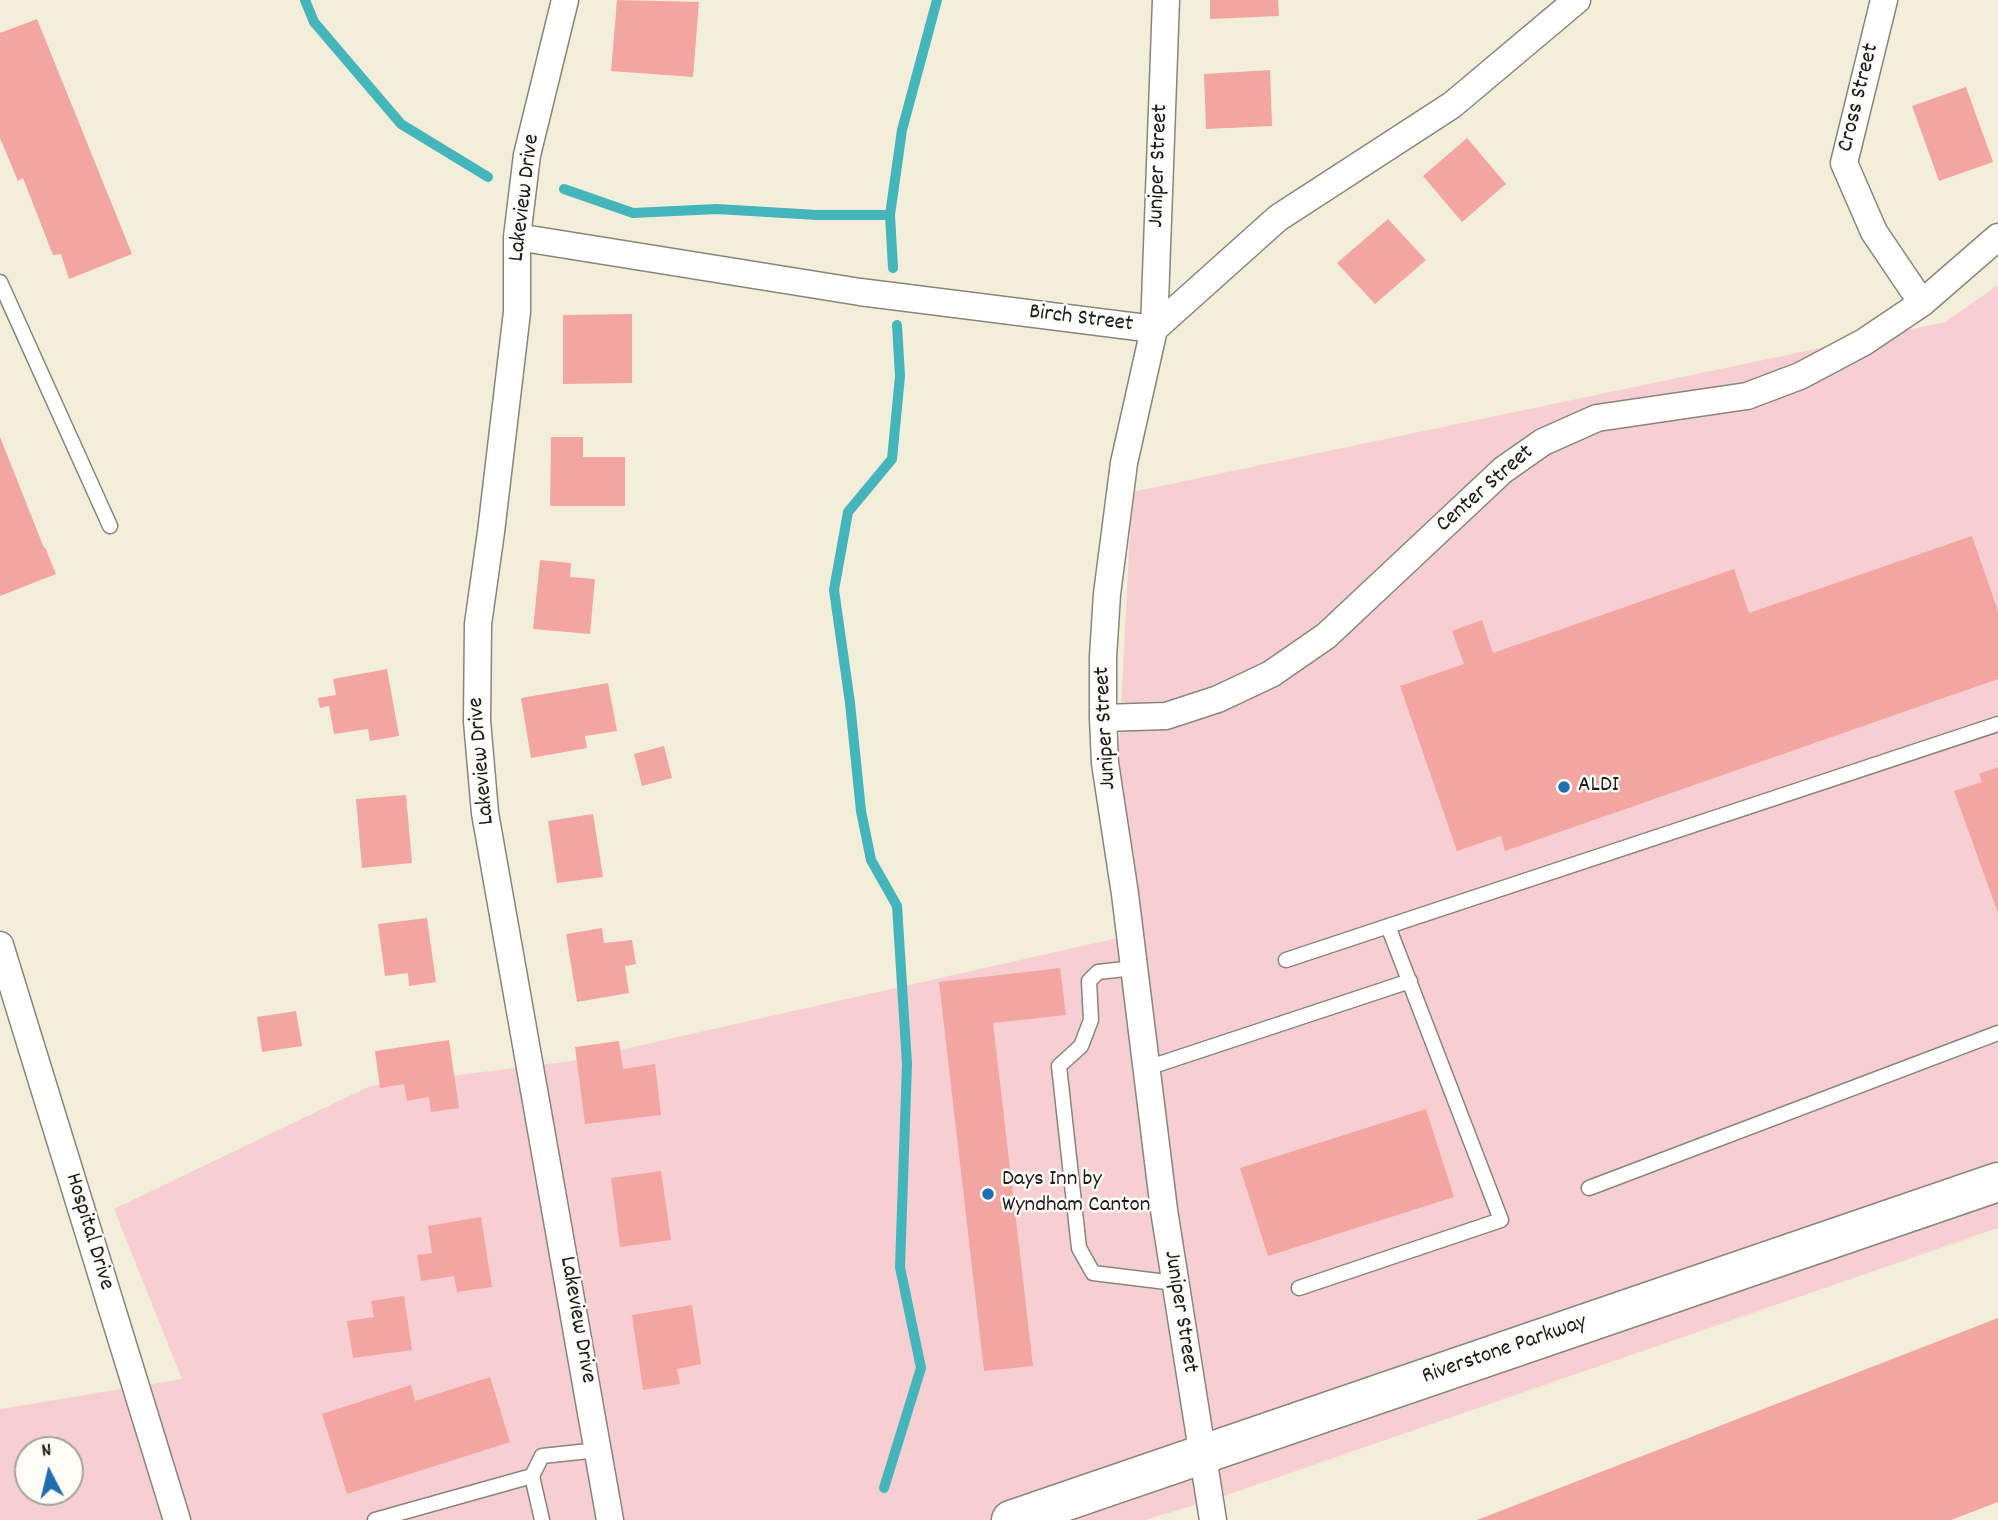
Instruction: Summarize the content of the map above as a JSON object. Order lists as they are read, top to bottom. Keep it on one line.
{"streets":{"main road":["Riverstone Parkway"],"street":["Cross Street","Juniper Street","Lakeview Drive","Birch Street","Center Street","Hospital Drive"]},"crossings":[["Cross Street","Center Street"],["Juniper Street","Birch Street"],["Juniper Street","Center Street"],["Juniper Street","Riverstone Parkway"],["Lakeview Drive","Birch Street"]],"places":["ALDI","Days Inn by Wyndham Canton"],"north":"top"}
